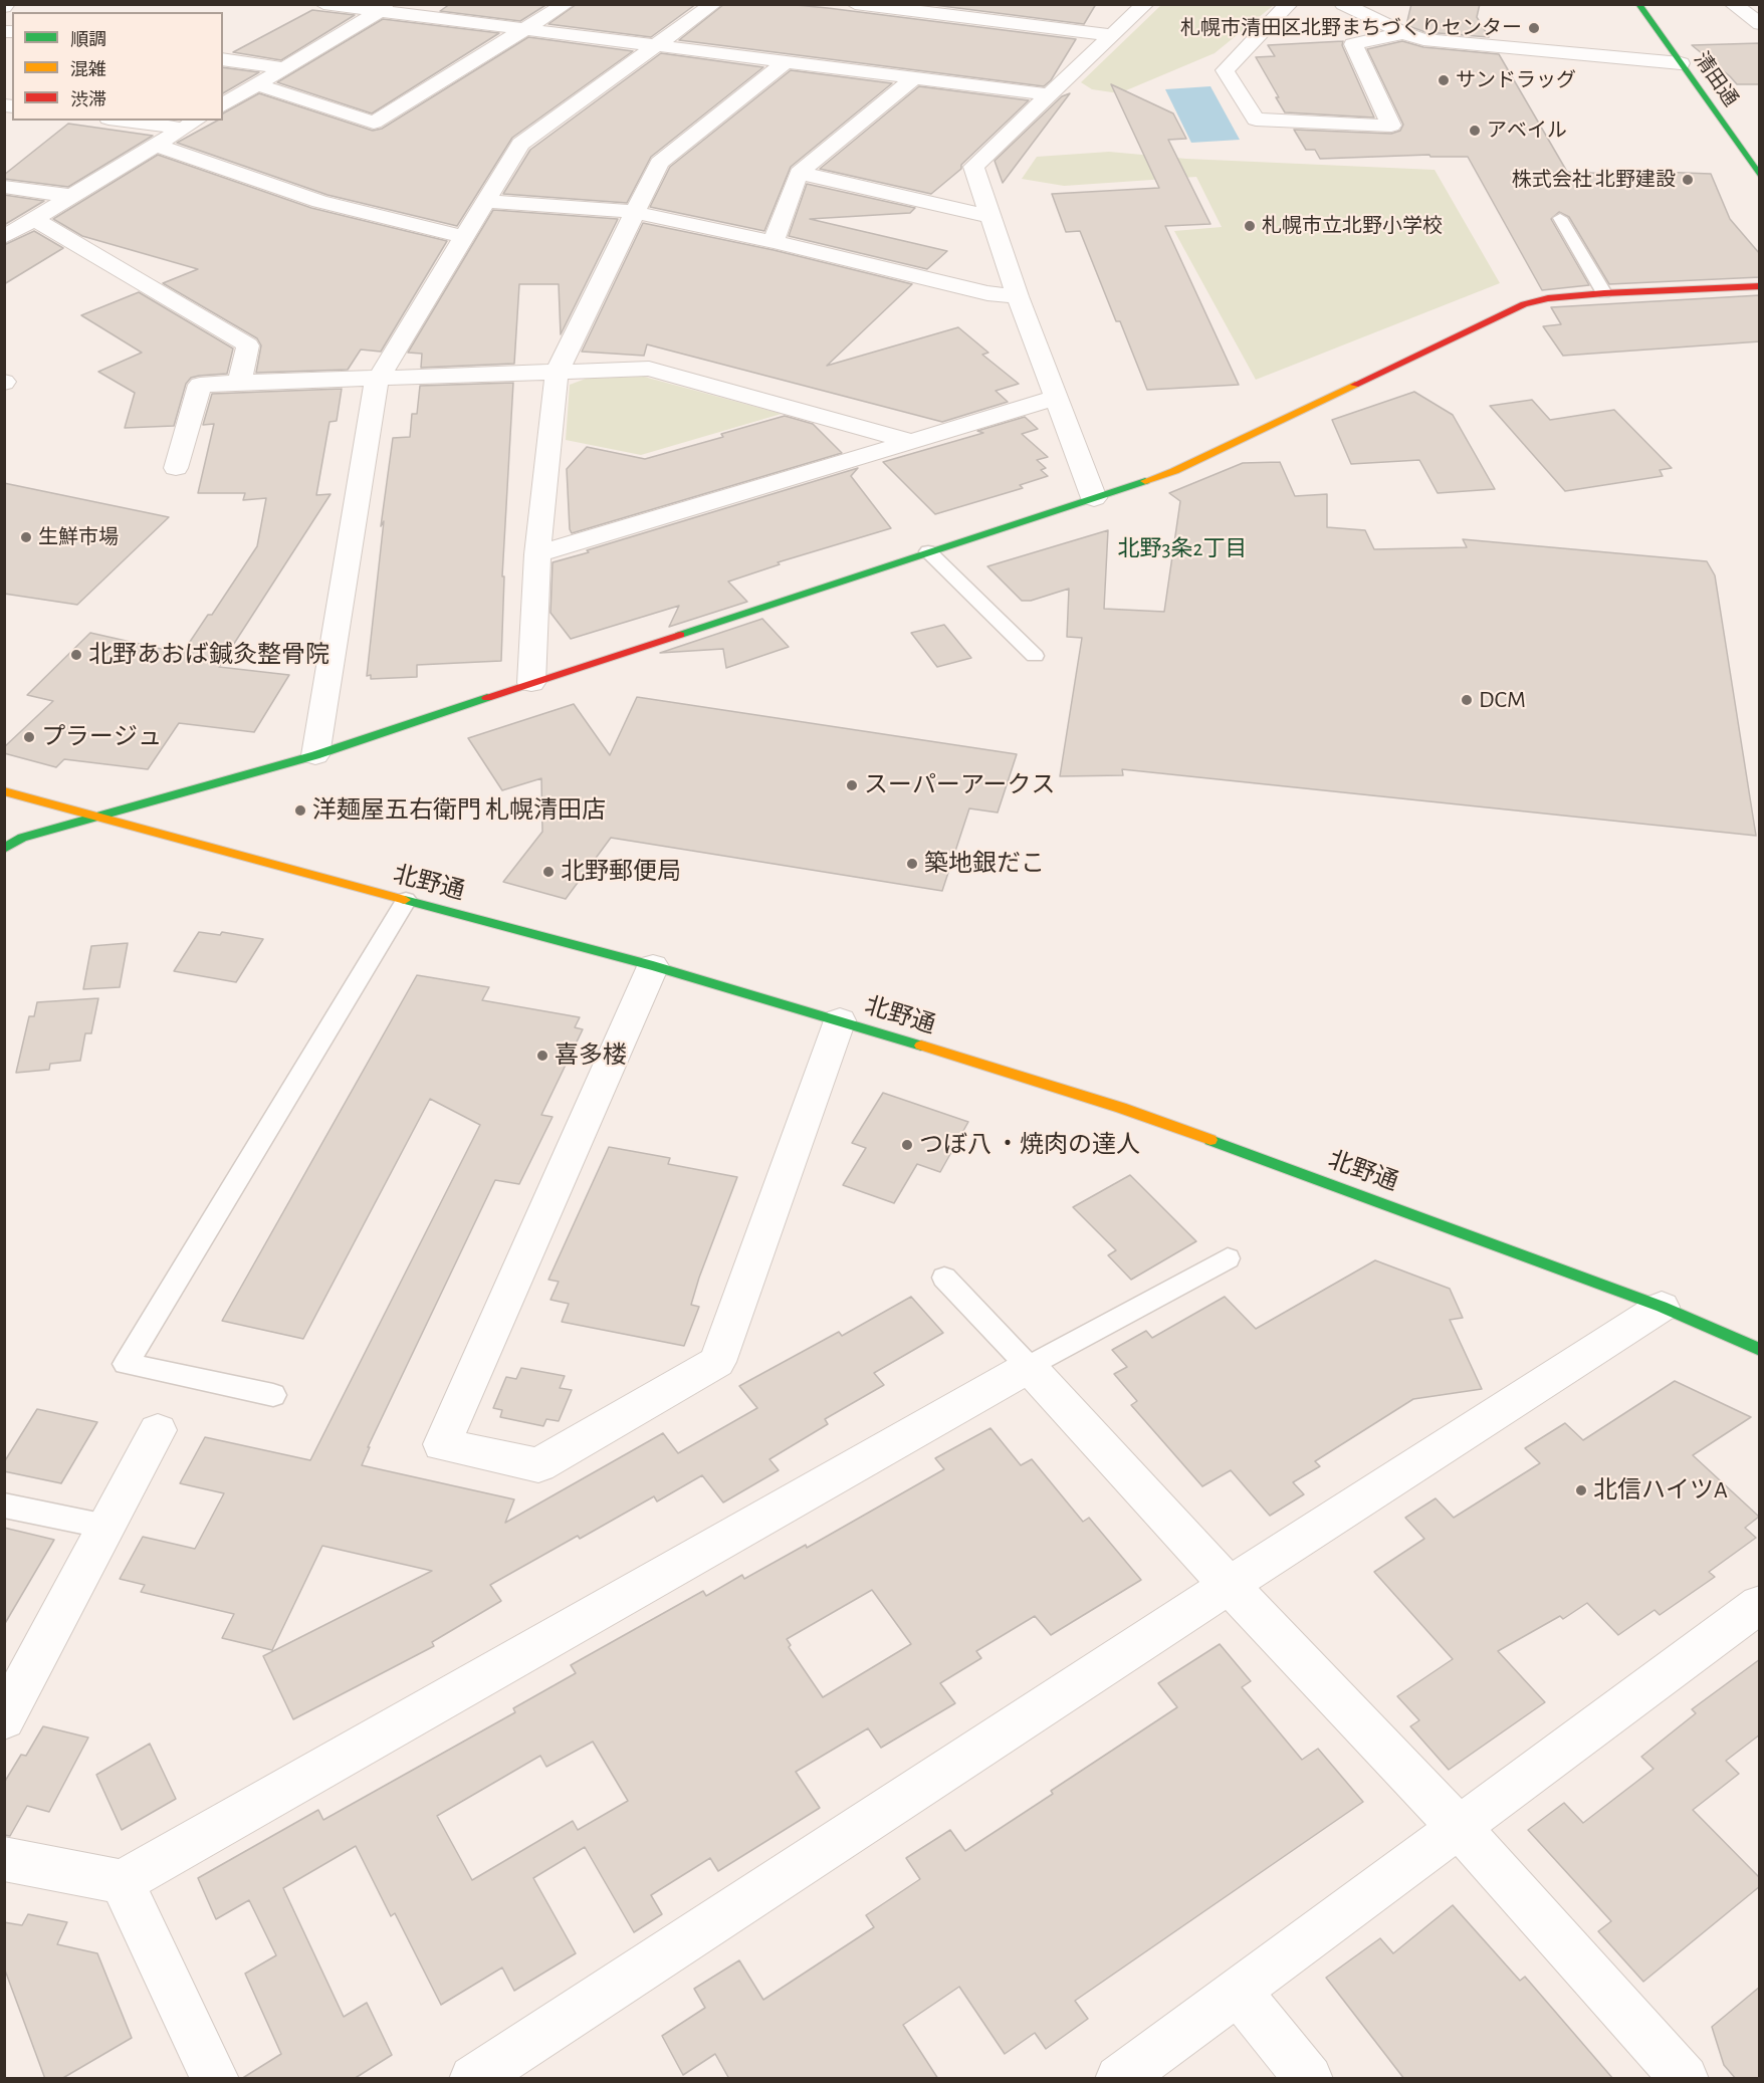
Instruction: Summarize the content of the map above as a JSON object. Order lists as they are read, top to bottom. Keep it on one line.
{"streets":{"street":["清田通","北野通"]},"districts":["北野3条2丁目"],"places":["札幌市清田区北野まちづくりセンター","サンドラッグ","アベイル","株式会社 北野建設","札幌市立北野小学校","生鮮市場","北野あおば鍼灸整骨院","DCM","プラージュ","スーパーアークス","洋麺屋五右衛門 札幌清田店","築地銀だこ","北野郵便局","喜多楼","つぼ八 ・焼肉の達人","北信ハイツA"],"legend":["順調","混雑","渋滞"]}
